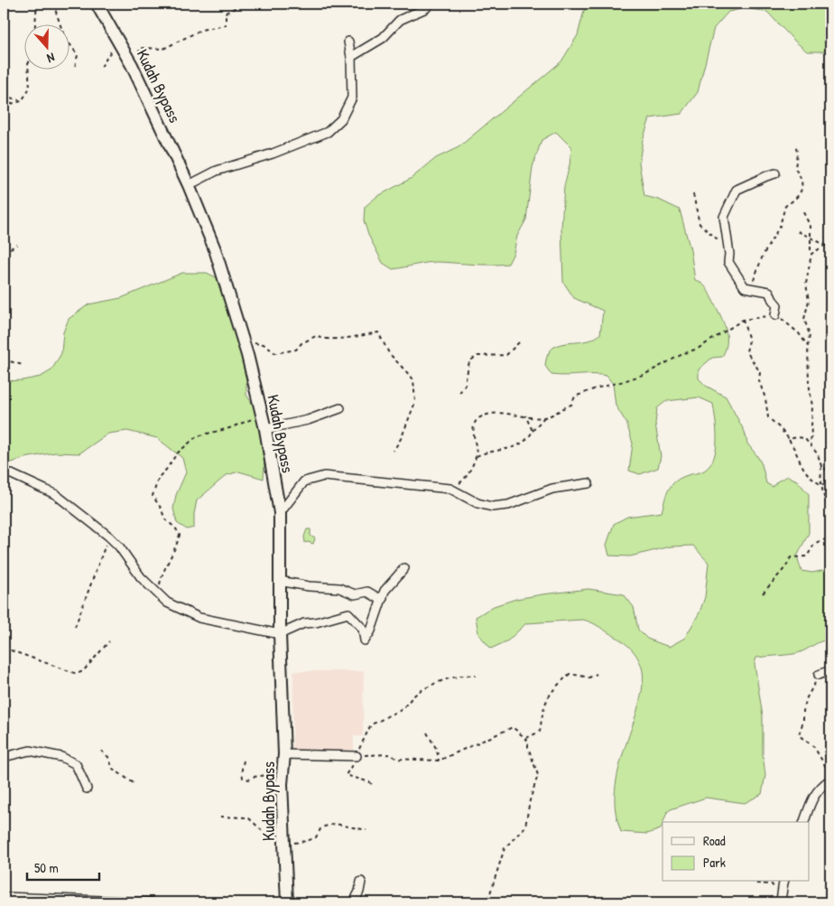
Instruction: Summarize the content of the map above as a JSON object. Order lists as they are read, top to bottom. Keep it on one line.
{"streets":{"street":["Kudah Bypass"]},"legend":["Road","Park"],"scale_bar":"50 m","north":"bottom"}
